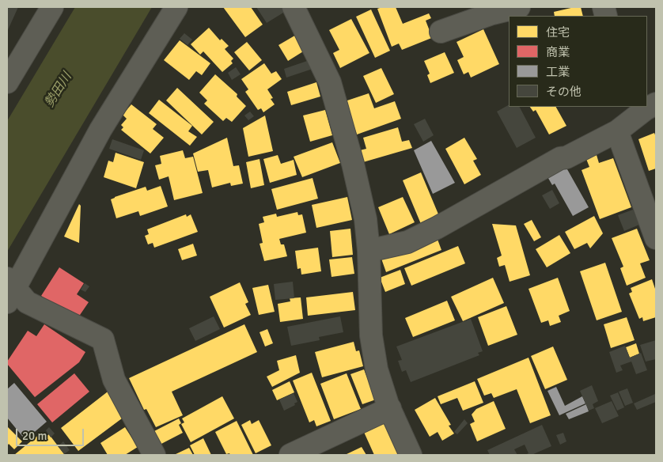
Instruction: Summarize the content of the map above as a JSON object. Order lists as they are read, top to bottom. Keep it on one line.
{"water":["勢田川"],"legend":["住宅","商業","工業","その他"],"scale_bar":"20 m"}
